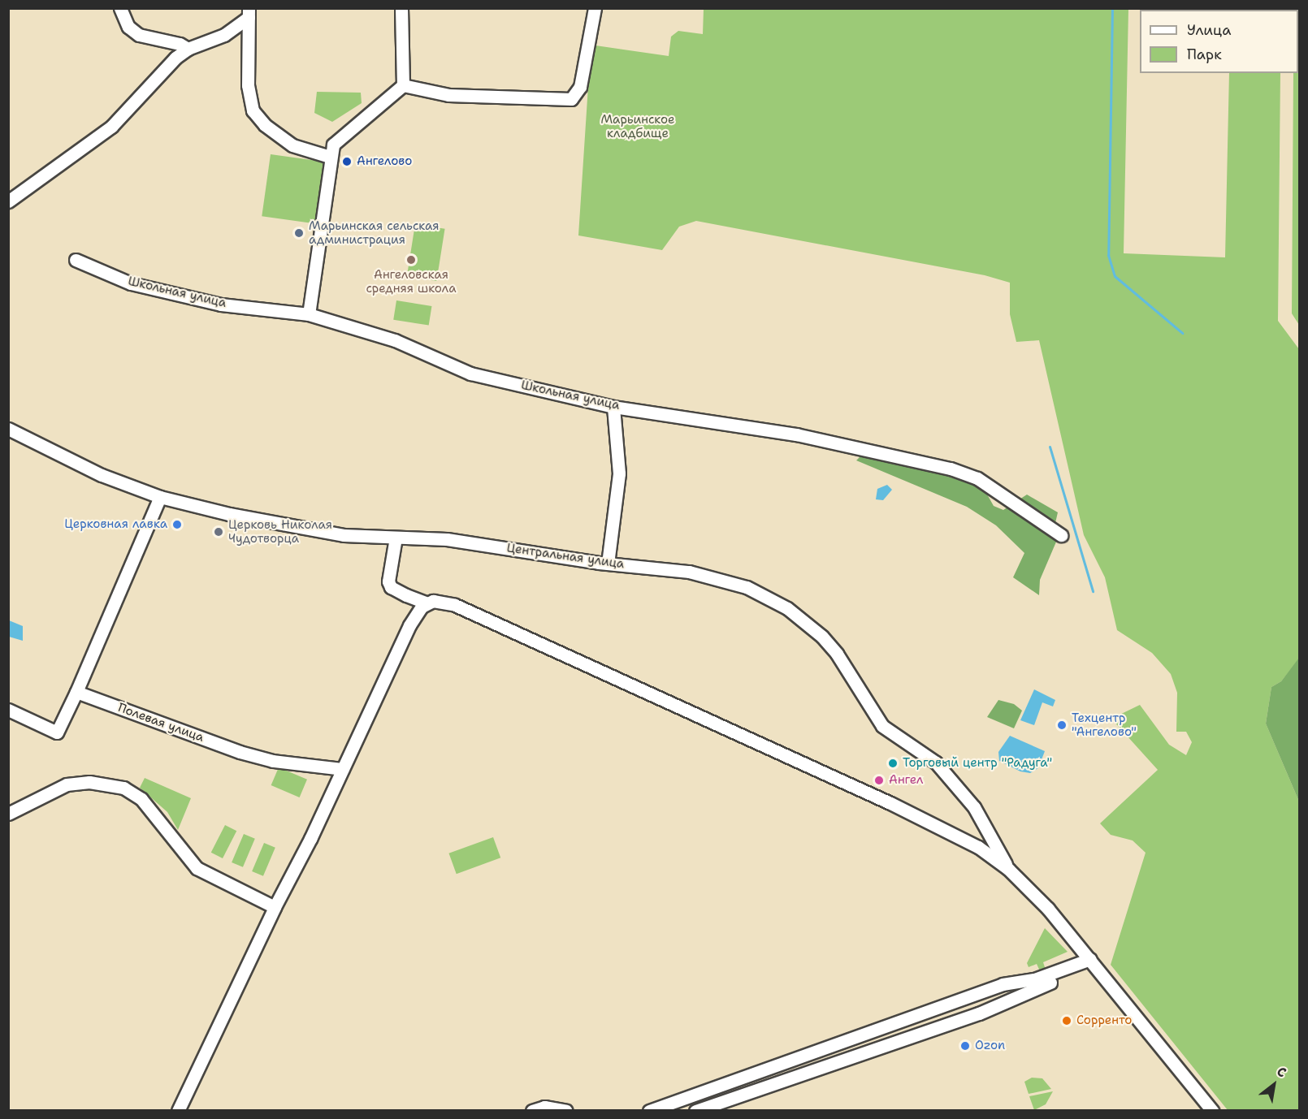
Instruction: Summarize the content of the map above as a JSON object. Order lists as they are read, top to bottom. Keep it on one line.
{"streets":{"street":["Школьная улица","Центральная улица","Полевая улица"]},"parks":["Марьинское кладбище"],"places":["Ангелово","Марьинская сельская администрация","Ангеловская средняя школа","Церковная лавка","Церковь Николая Чудотворца","Техцентр \"Ангелово\"","Торговый центр \"Радуга\"","Ангел","Сорренто","Ozon"],"legend":["Улица","Парк"],"north":"top right"}
